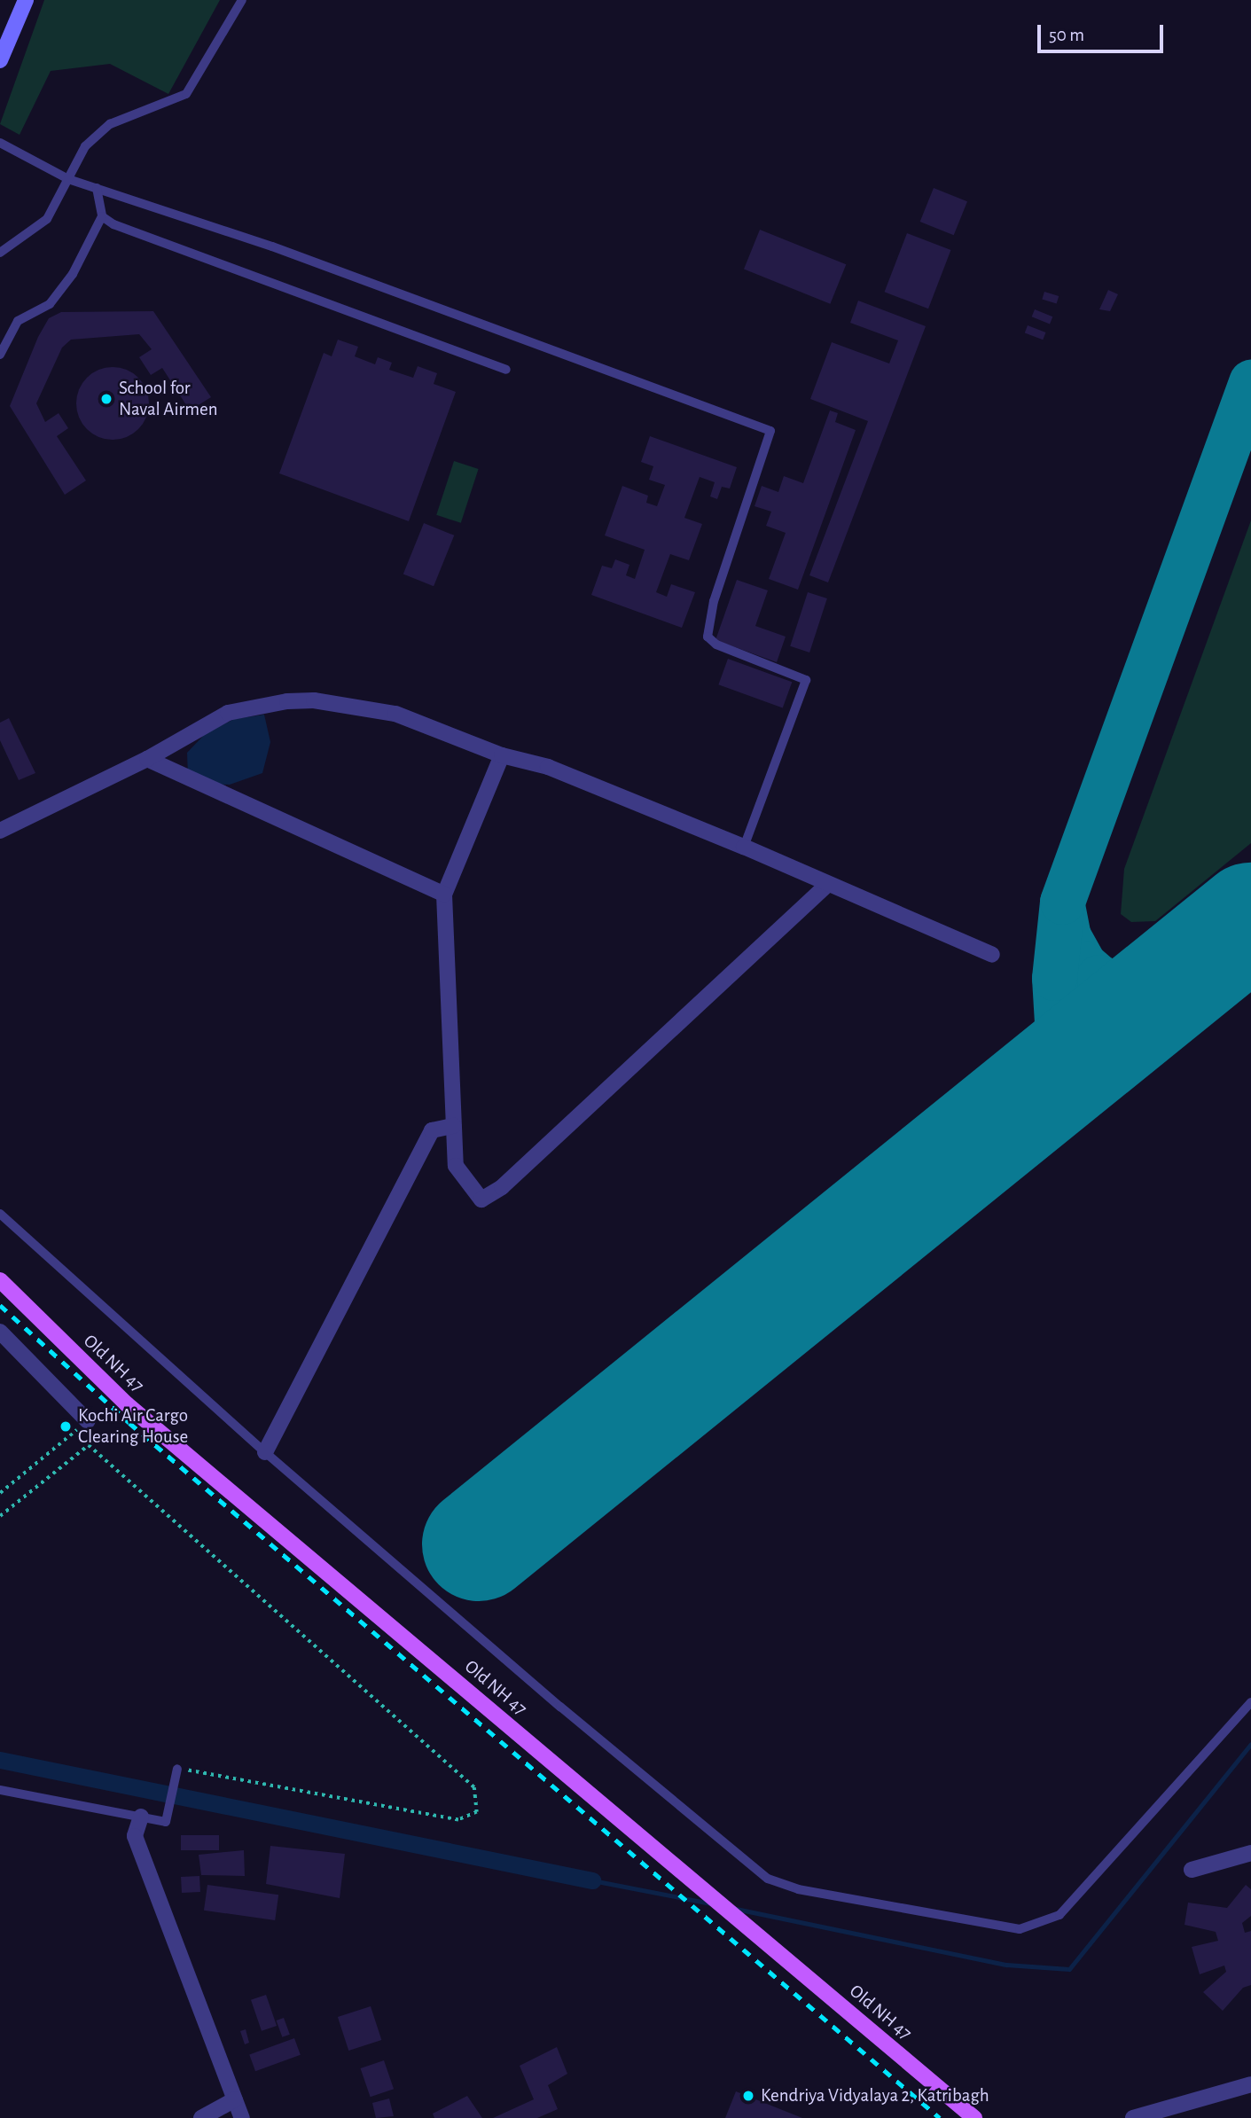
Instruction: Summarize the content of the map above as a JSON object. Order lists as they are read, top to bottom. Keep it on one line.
{"streets":{"main road":["Old NH 47"]},"places":["School for Naval Airmen","Kochi Air Cargo Clearing House","Kendriya Vidyalaya 2, Katribagh"],"scale_bar":"50 m"}
